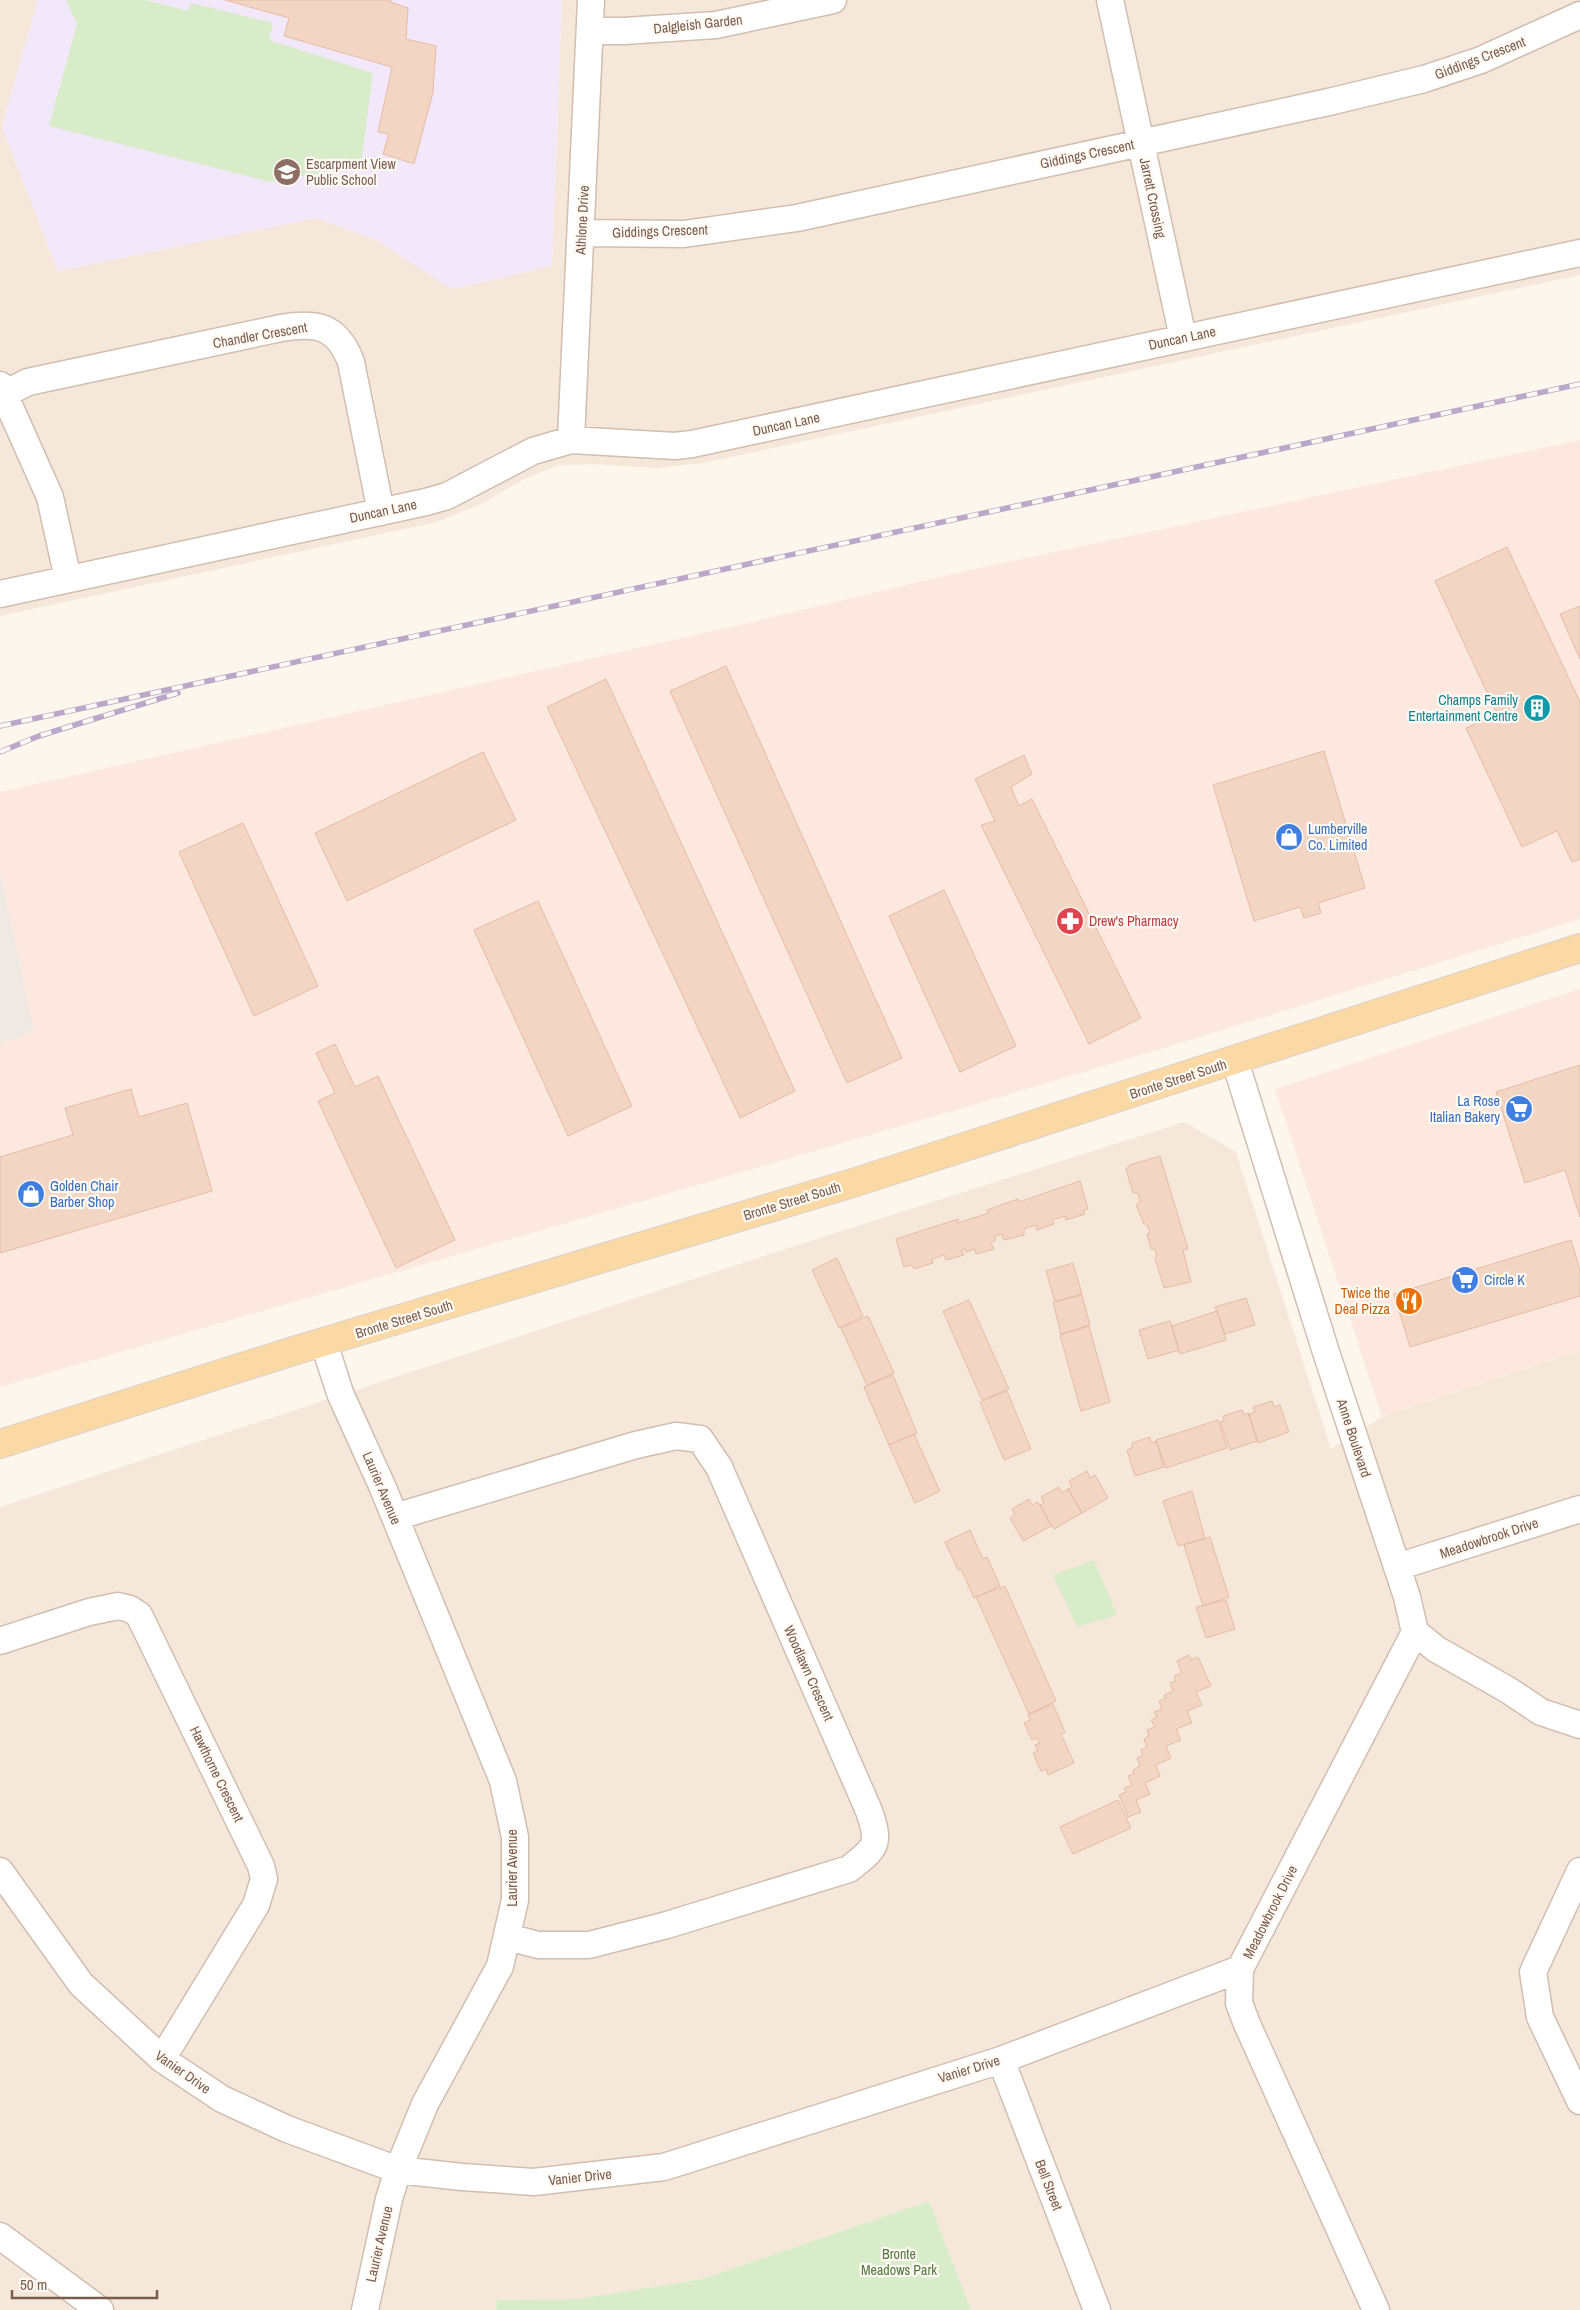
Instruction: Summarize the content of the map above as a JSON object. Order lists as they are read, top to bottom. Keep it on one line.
{"streets":{"main road":["Bronte Street South"],"street":["Dalgleish Garden","Giddings Crescent","Jarrett Crossing","Athlone Drive","Chandler Crescent","Duncan Lane","Anne Boulevard","Laurier Avenue","Meadowbrook Drive","Woodlawn Crescent","Hawthorne Crescent","Vanier Drive","Bell Street"]},"crossings":[["Dalgleish Garden","Athlone Drive"],["Giddings Crescent","Jarrett Crossing"],["Giddings Crescent","Athlone Drive"],["Jarrett Crossing","Duncan Lane"],["Athlone Drive","Duncan Lane"],["Chandler Crescent","Duncan Lane"],["Bronte Street South","Anne Boulevard"],["Bronte Street South","Laurier Avenue"],["Anne Boulevard","Meadowbrook Drive"],["Laurier Avenue","Woodlawn Crescent"],["Laurier Avenue","Vanier Drive"],["Meadowbrook Drive","Vanier Drive"],["Hawthorne Crescent","Vanier Drive"],["Vanier Drive","Bell Street"]],"parks":["Bronte Meadows Park"],"places":{"school or university":["Escarpment View Public School"],"building":["Champs Family Entertainment Centre"],"shop":["Lumberville Co. Limited","Golden Chair Barber Shop"],"pharmacy":["Drew's Pharmacy"],"supermarket":["La Rose Italian Bakery","Circle K"],"restaurant":["Twice the Deal Pizza"]},"scale_bar":"50 m"}
